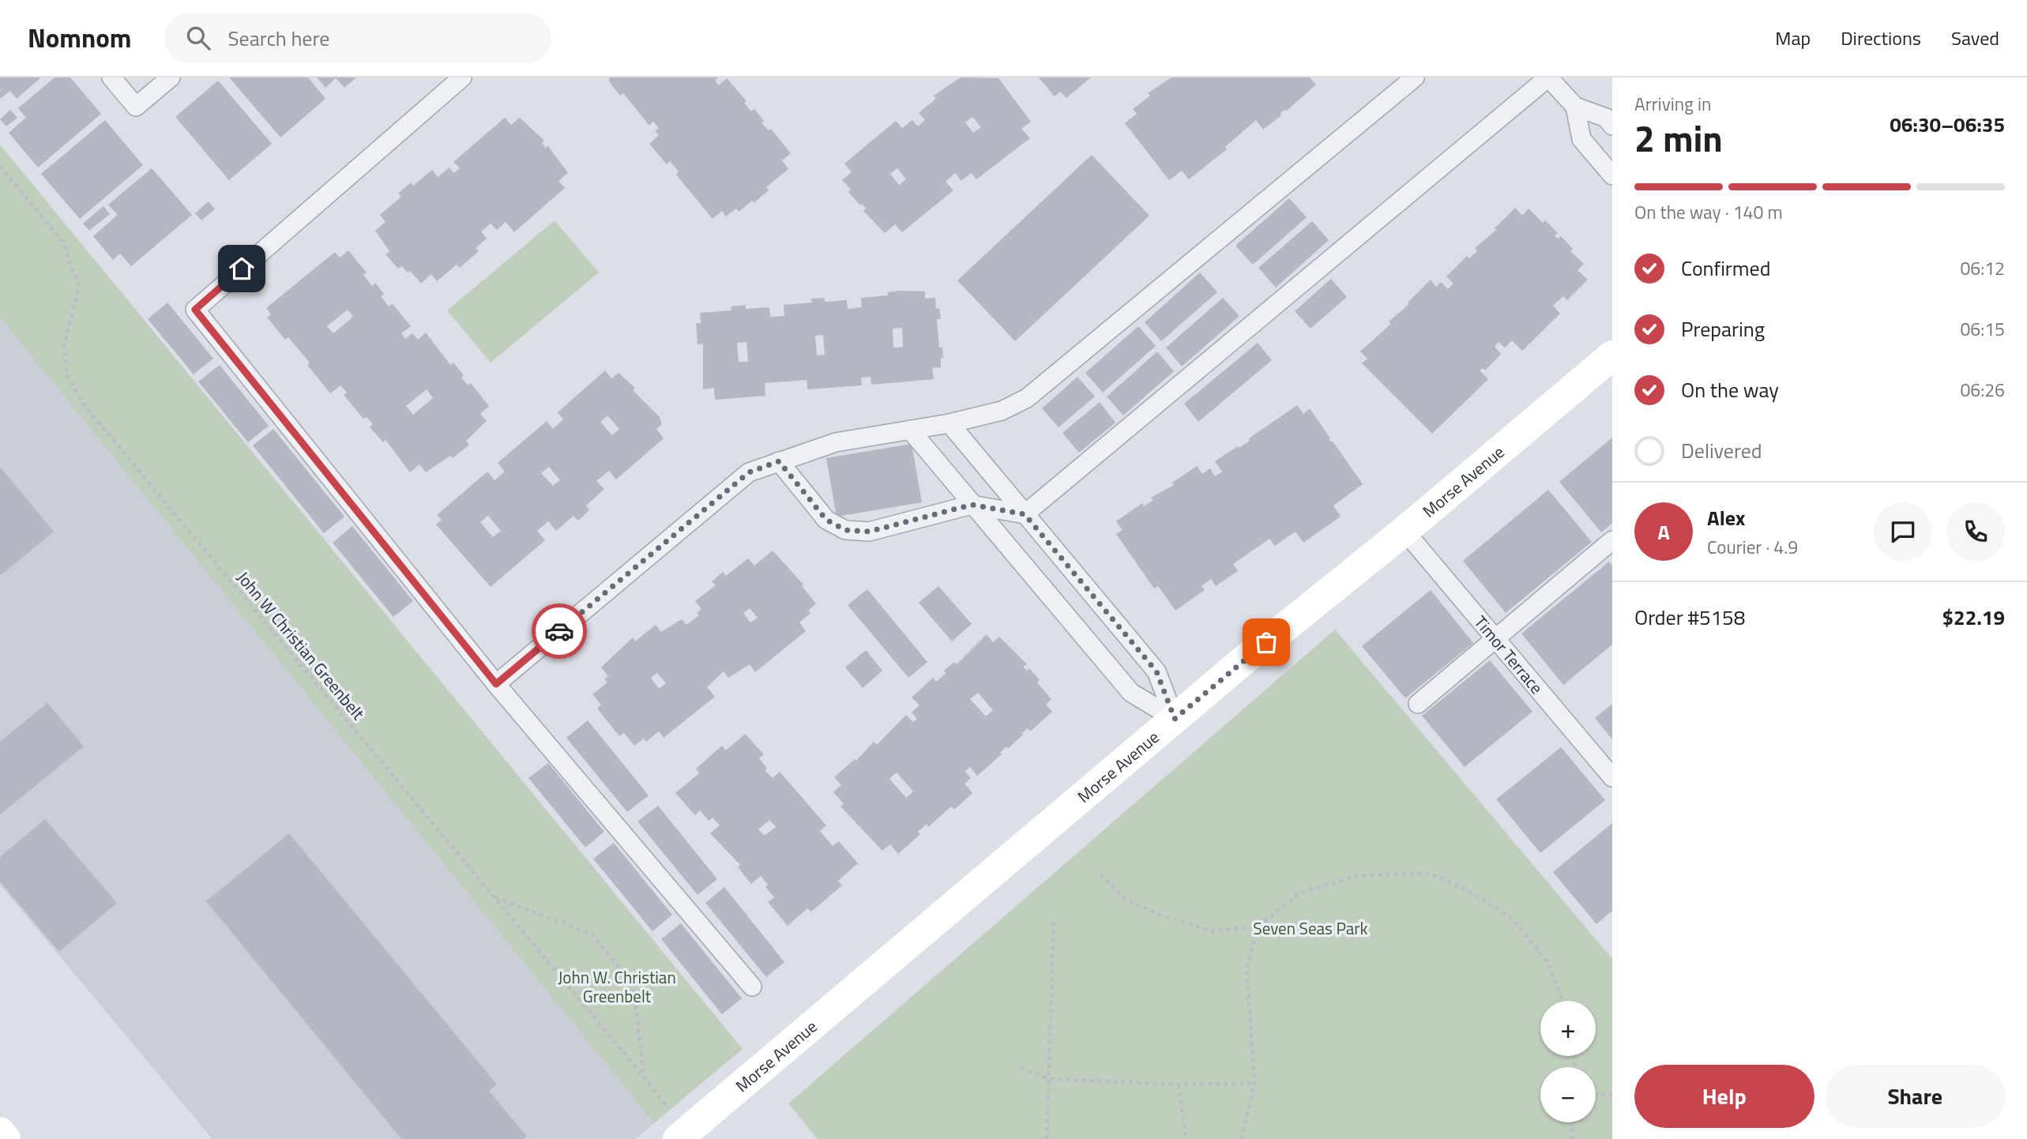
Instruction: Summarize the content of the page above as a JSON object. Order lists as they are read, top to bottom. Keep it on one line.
{"streets":{"street":["Morse Avenue"],"lane":["Timor Terrace"],"path":["John W Christian Greenbelt"]},"crossings":[["Morse Avenue","John W Christian Greenbelt"],["Morse Avenue","Timor Terrace"]],"parks":["Seven Seas Park","John W. Christian Greenbelt"],"page":{"header":"Nomnom","search":"Search here","nav":["Map","Directions","Saved"],"heading":["2 min","Arriving in","06:30–06:35"],"panel":["Alex","Courier · 4.9","Order #5158","$22.19"],"bar":"On the way · 140 m","list":[["Confirmed","06:12"],["Preparing","06:15"],["On the way","06:26"],"Delivered"],"round":"A","map_buttons":["+","−"],"buttons":["Help","Share"]}}
